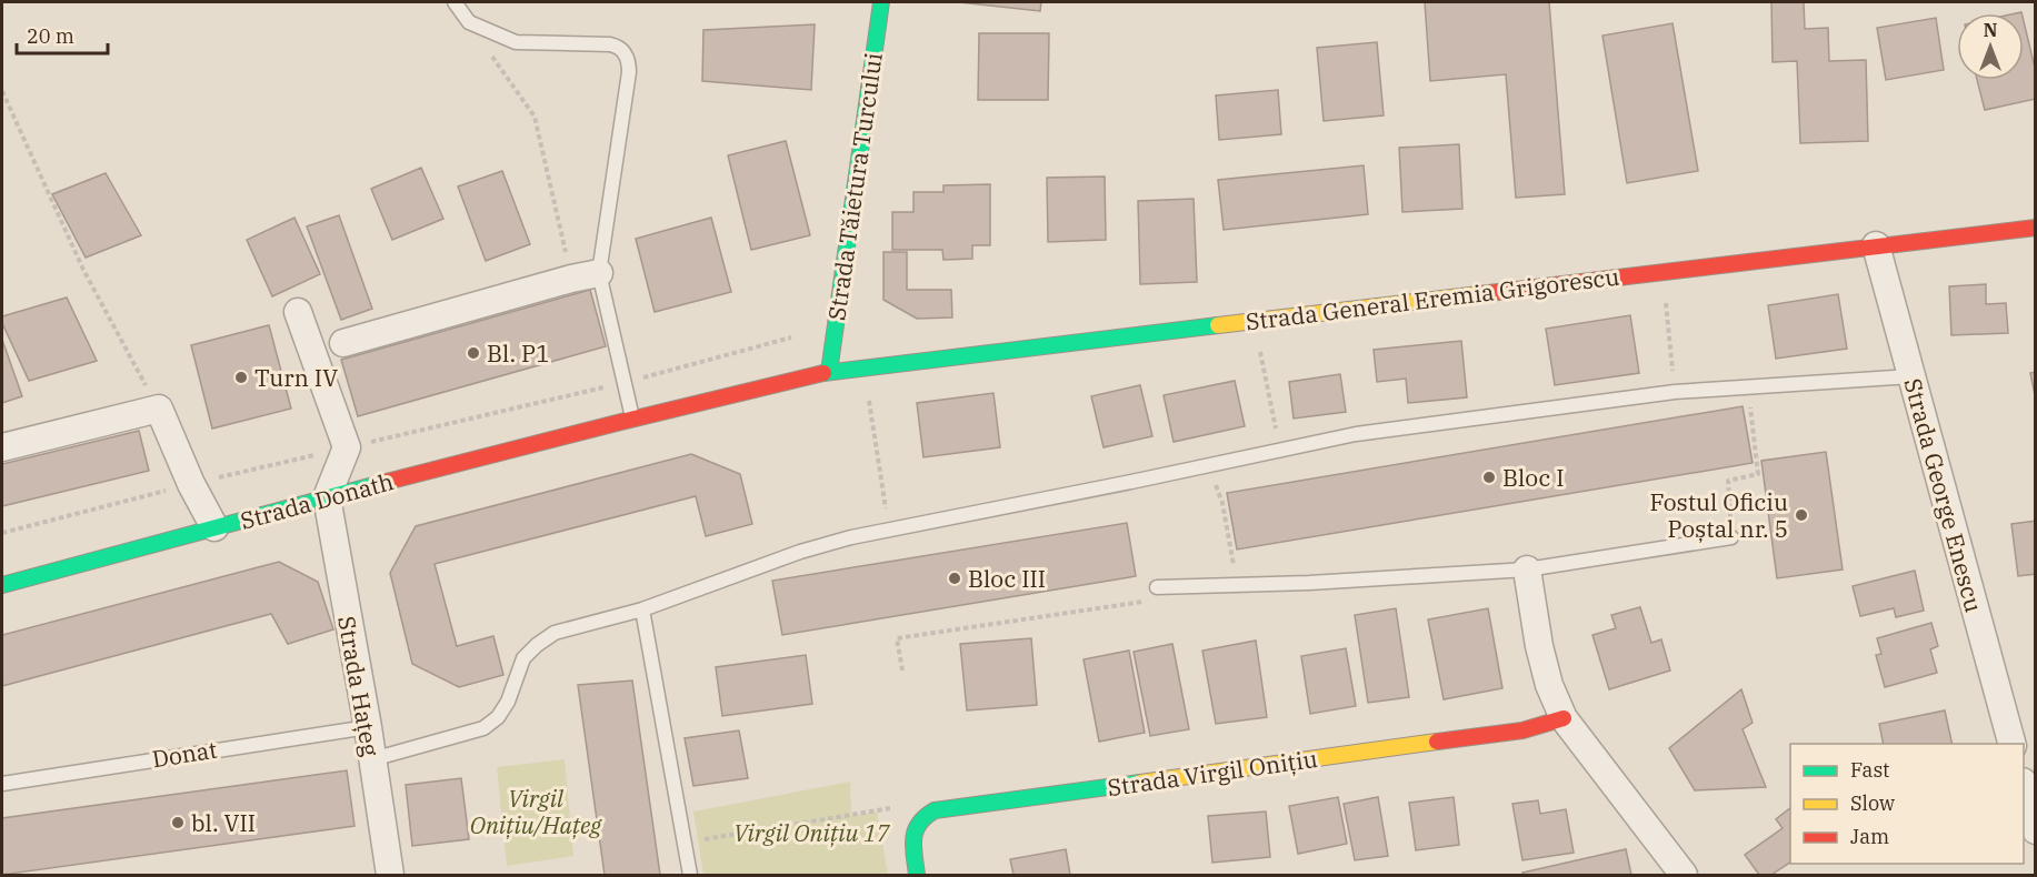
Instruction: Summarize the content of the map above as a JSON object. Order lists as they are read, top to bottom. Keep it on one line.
{"streets":{"main road":["Strada Tăietura Turcului","Strada General Eremia Grigorescu","Strada Donath","Strada Virgil Onițiu"],"street":["Strada George Enescu","Strada Hațeg"],"lane":["Donat"]},"crossings":[["Strada Tăietura Turcului","Strada General Eremia Grigorescu"],["Strada Tăietura Turcului","Strada Donath"],["Strada General Eremia Grigorescu","Strada George Enescu"],["Strada General Eremia Grigorescu","Strada Donath"],["Strada Donath","Strada Hațeg"],["Strada Hațeg","Donat"]],"parks":["Virgil Onițiu/Hațeg","Virgil Onițiu 17"],"places":["Bl. P1","Turn IV","Bloc I","Fostul Oficiu Poștal nr. 5","Bloc III","bl. VII"],"legend":["Fast","Slow","Jam"],"scale_bar":"20 m","north":"top"}
